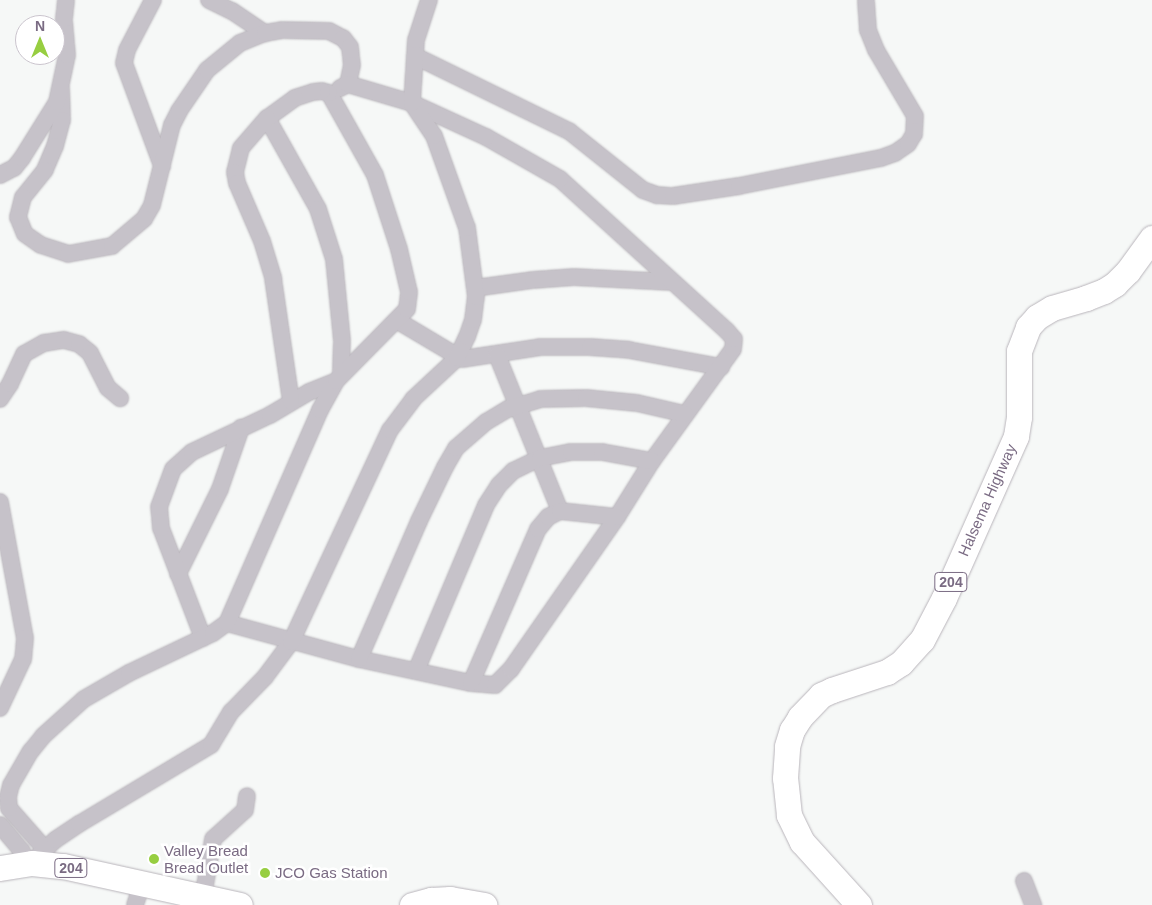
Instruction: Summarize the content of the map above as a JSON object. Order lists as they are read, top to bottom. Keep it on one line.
{"streets":{"highway":["Halsema Highway","204"]},"places":["Valley Bread Bread Outlet","JCO Gas Station"],"north":"top"}
